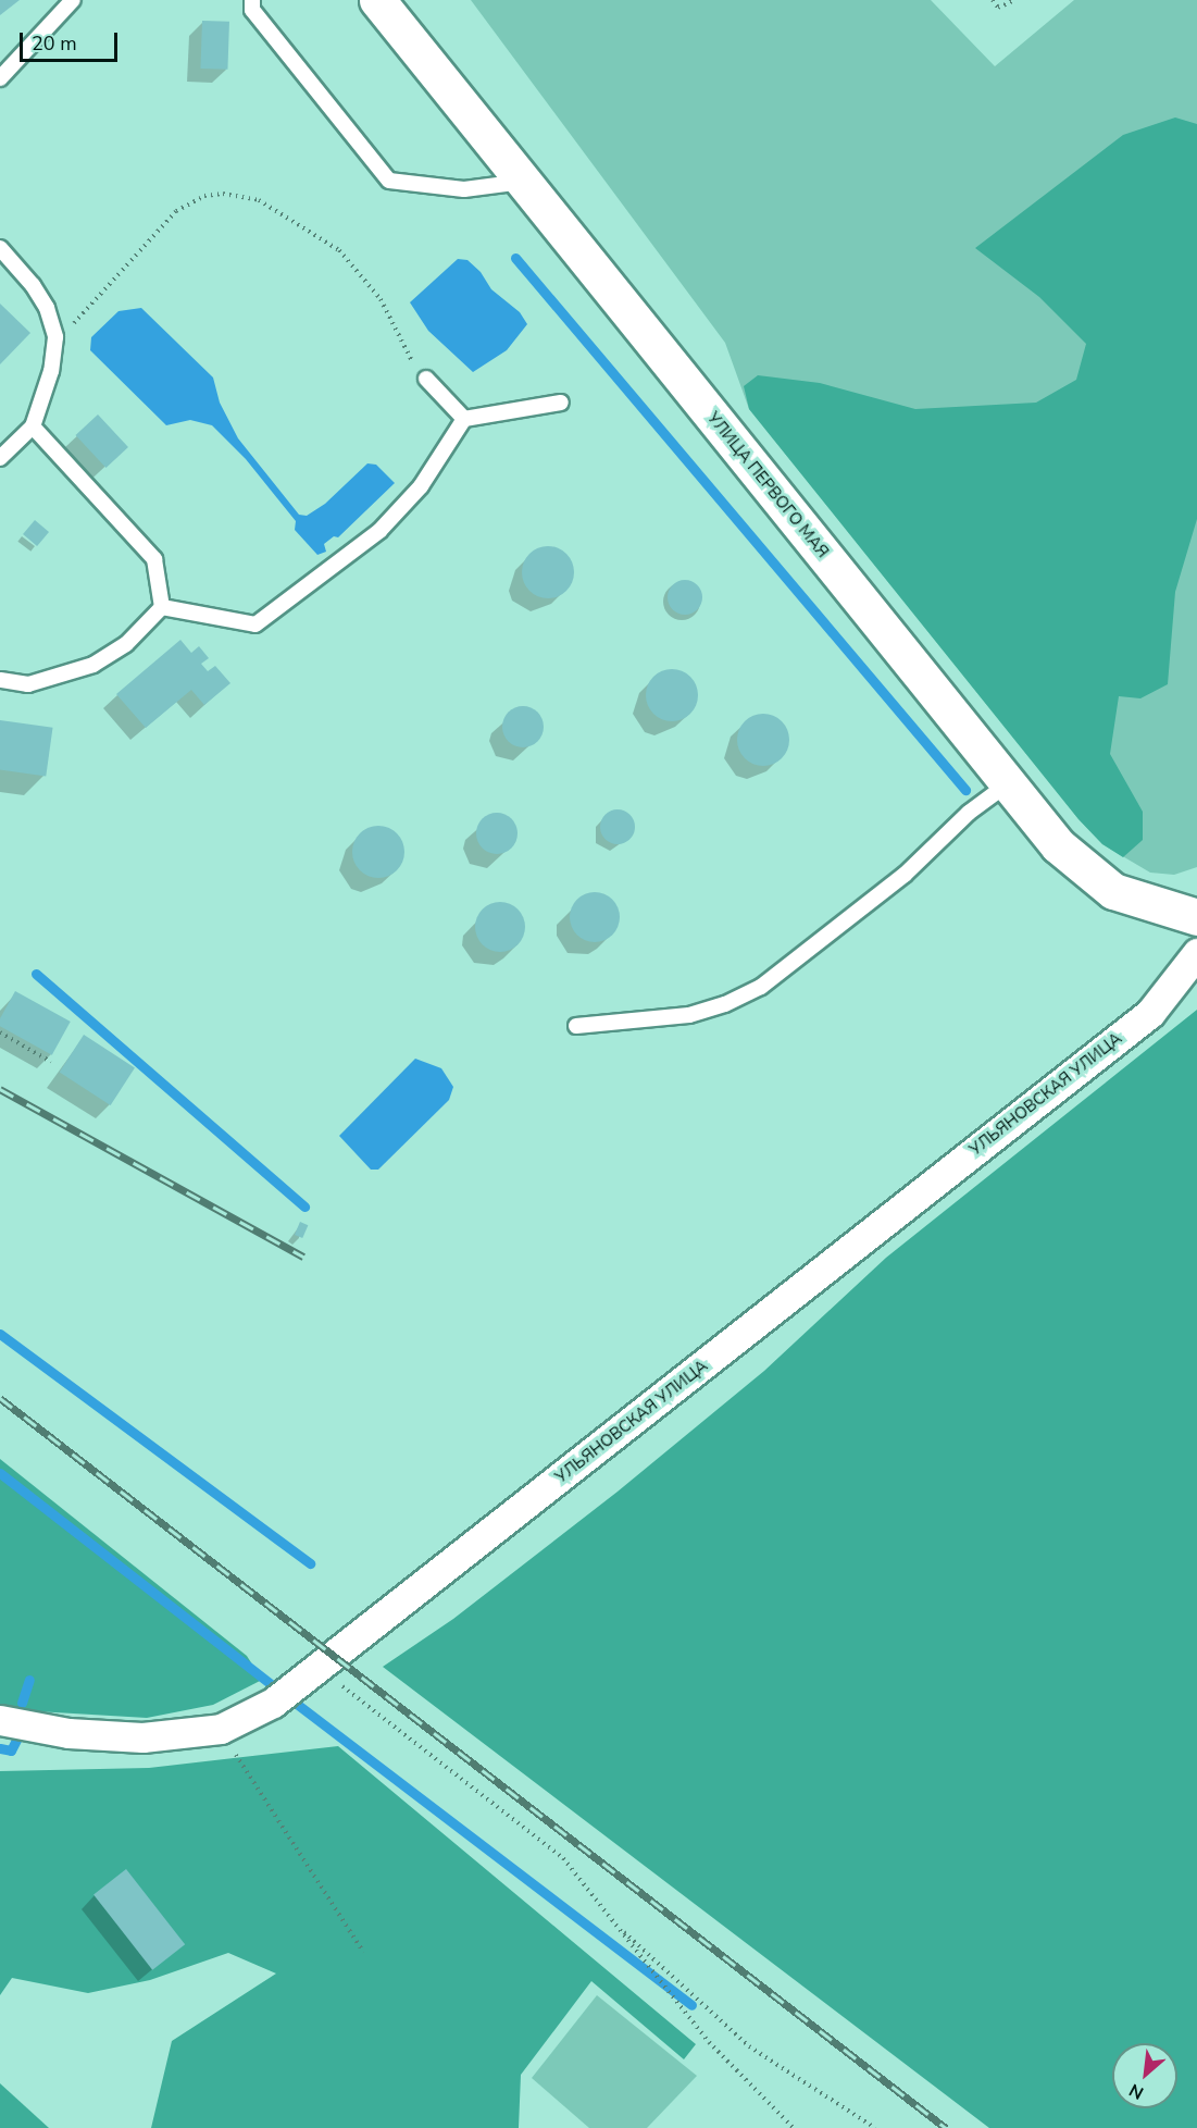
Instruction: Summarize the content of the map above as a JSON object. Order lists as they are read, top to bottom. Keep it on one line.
{"streets":{"street":["УЛИЦА ПЕРВОГО МАЯ","УЛЬЯНОВСКАЯ УЛИЦА"]},"scale_bar":"20 m","north":"bottom left"}
